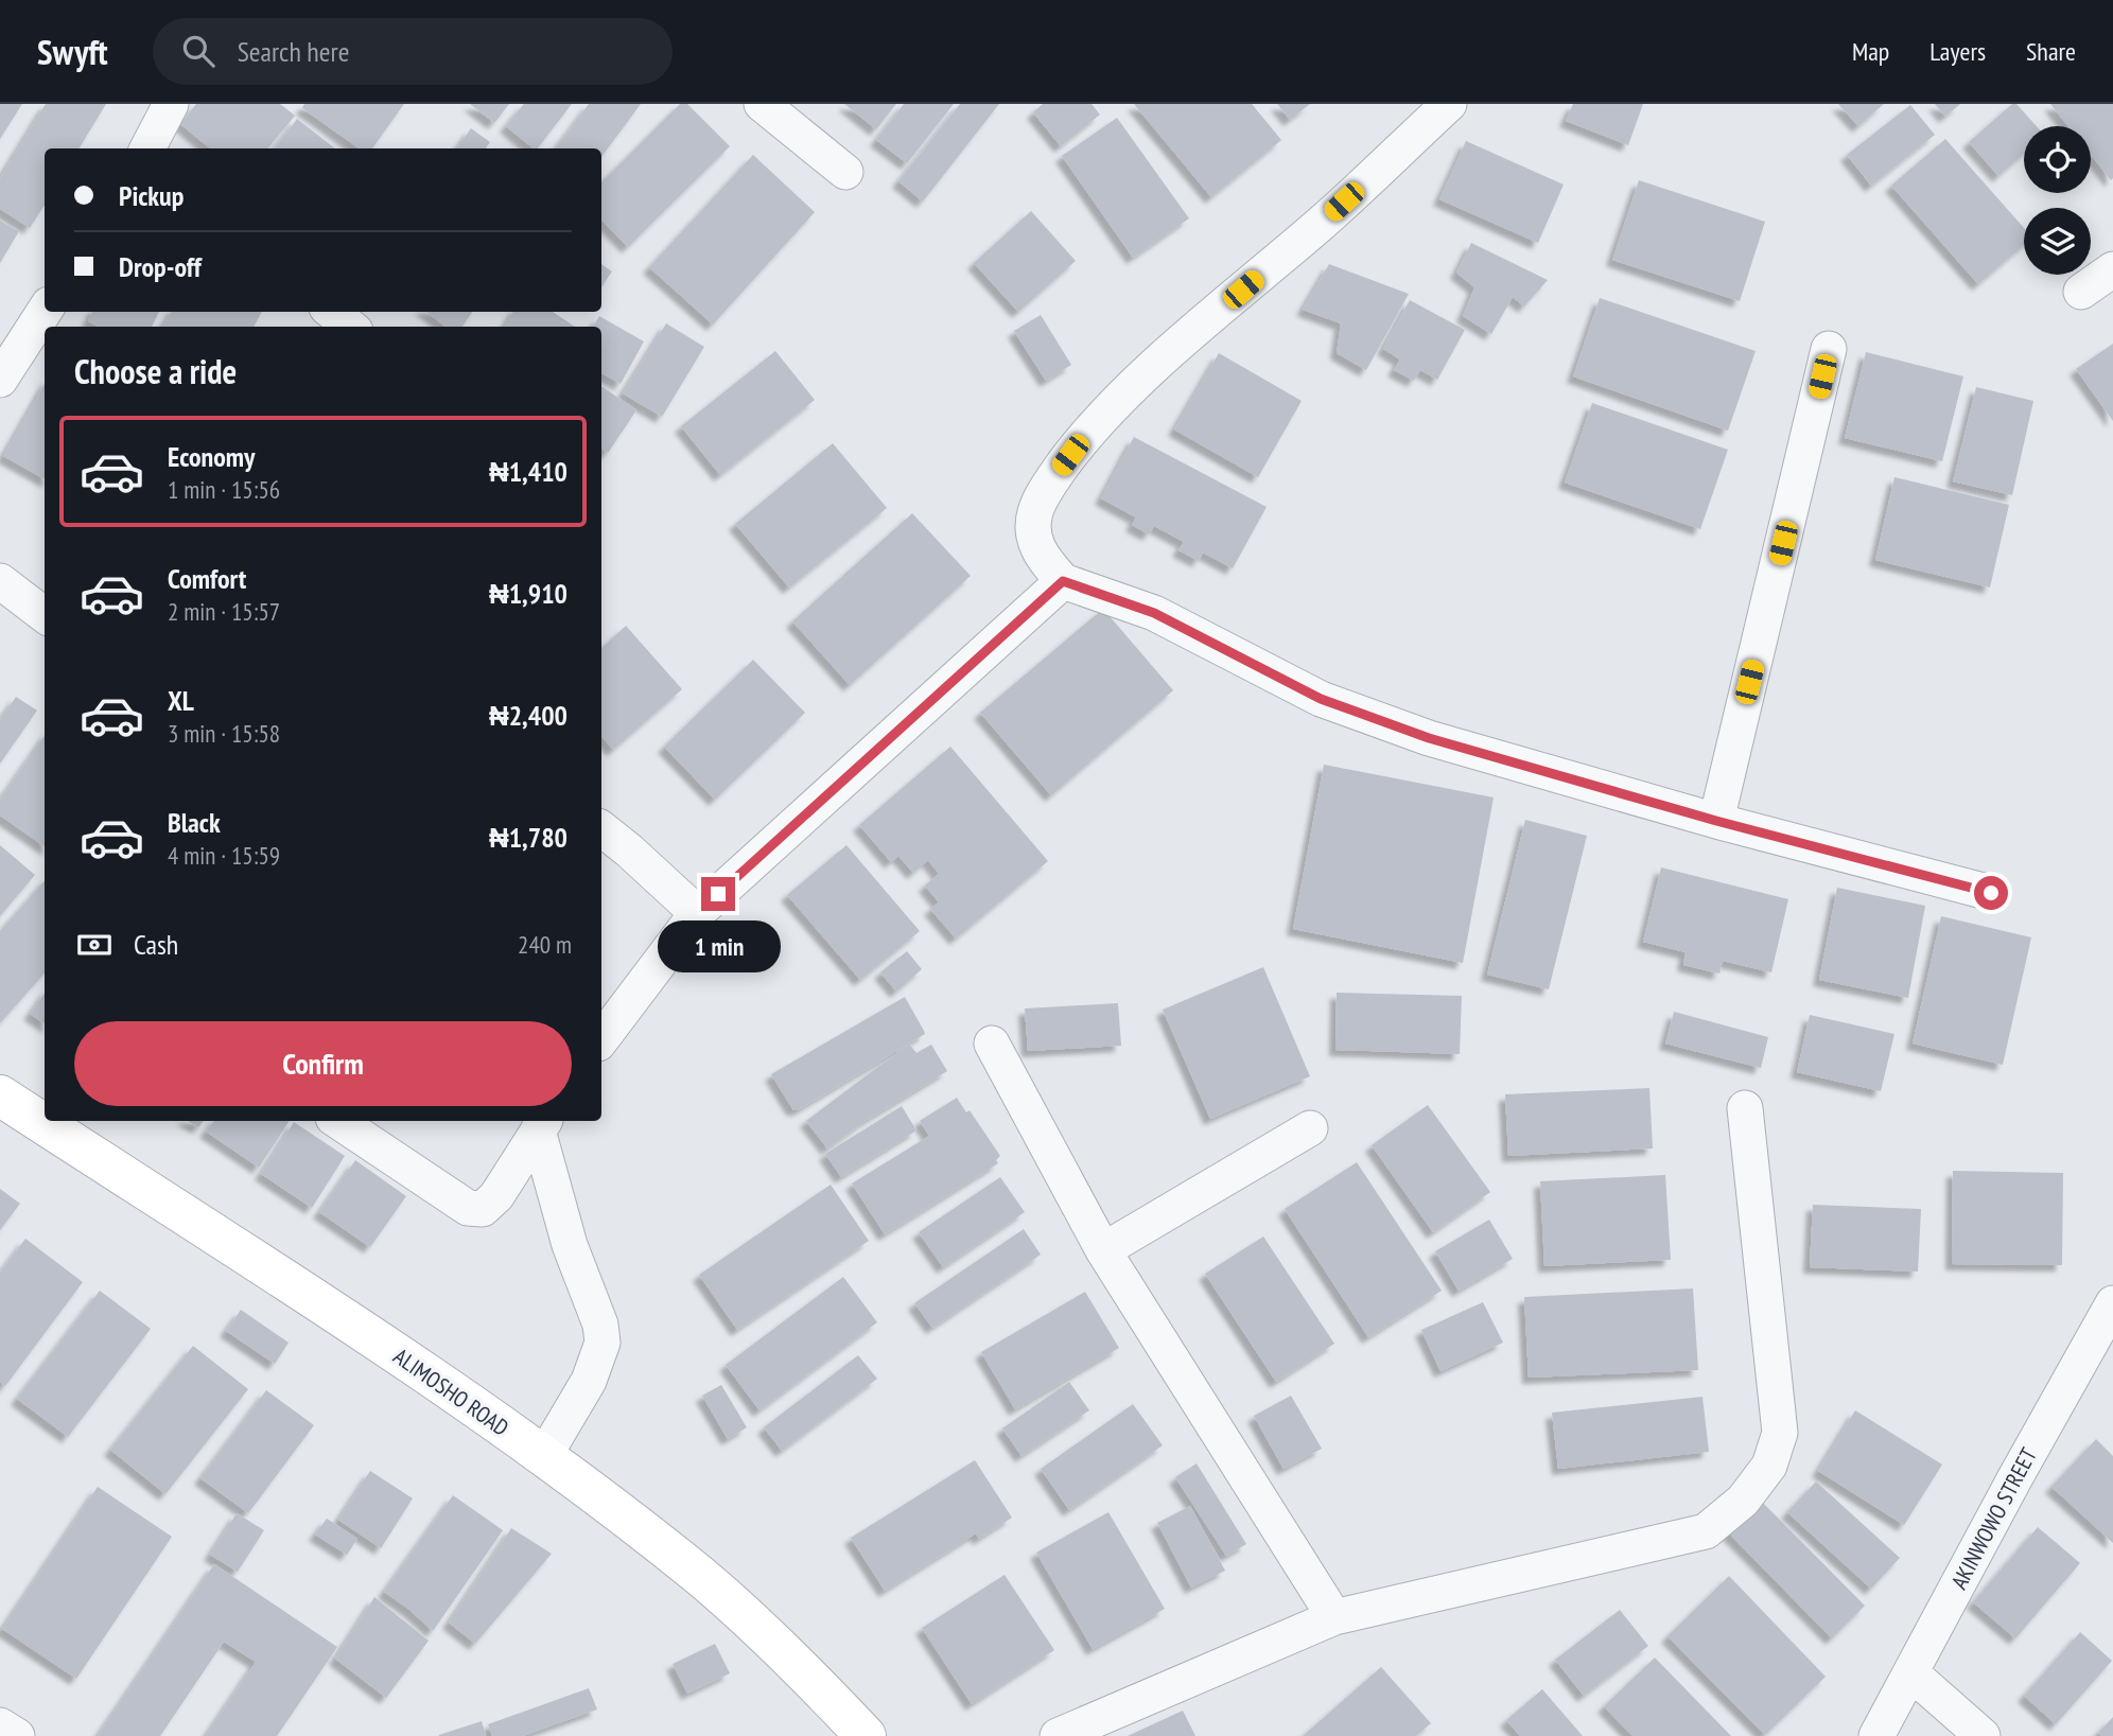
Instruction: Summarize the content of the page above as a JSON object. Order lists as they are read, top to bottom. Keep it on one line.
{"streets":{"main road":["ALIMOSHO ROAD"],"street":["AKINWOWO STREET"]},"page":{"header":"Swyft","search":"Search here","nav":["Map","Layers","Share"],"banner":["Pickup","Drop-off"],"heading":"Choose a ride","list":[{"name":"Economy","note":"1 min · 15:56","value":"₦1,410"},{"name":"Comfort","note":"2 min · 15:57","value":"₦1,910"},{"name":"XL","note":"3 min · 15:58","value":"₦2,400"},{"name":"Black","note":"4 min · 15:59","value":"₦1,780"}],"pay":["Cash","240 m"],"bubble":"1 min","buttons":"Confirm"}}
